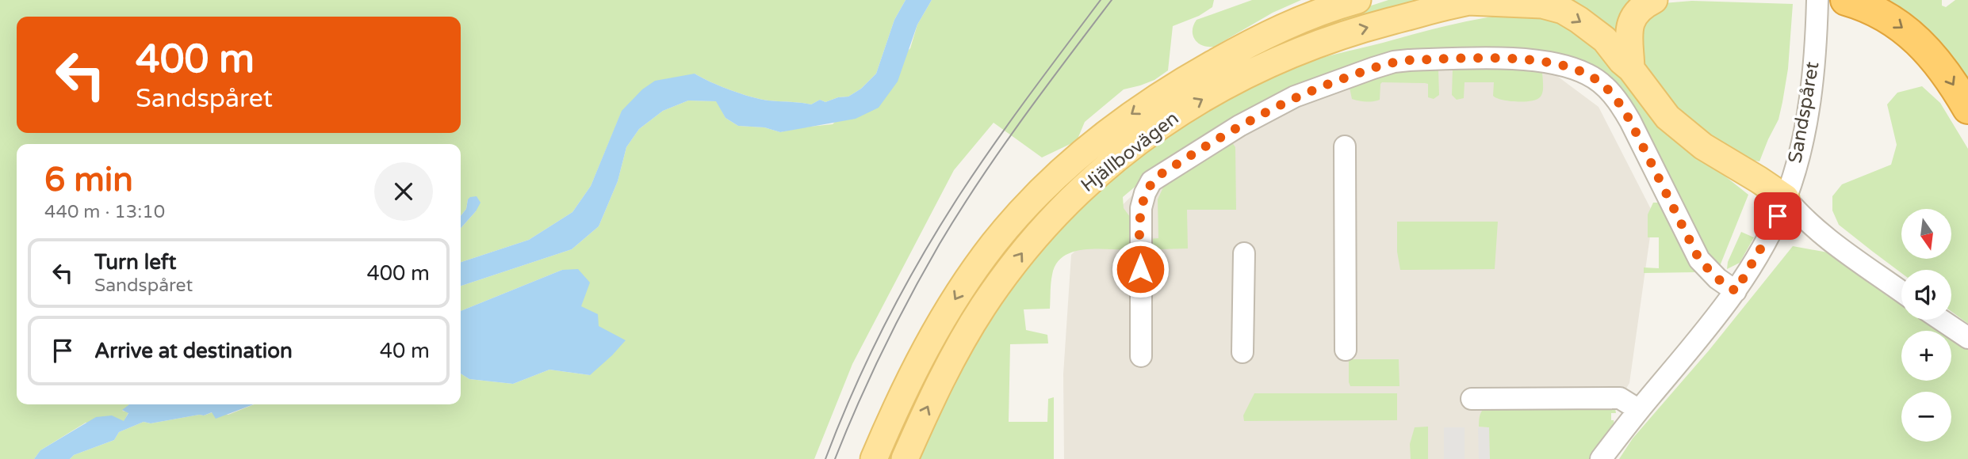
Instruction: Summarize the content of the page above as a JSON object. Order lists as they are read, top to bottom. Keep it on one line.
{"streets":{"main road":["Hjällbovägen"],"street":["Sandspåret"]},"crossings":[["Sandspåret","Hjällbovägen"]],"north":"bottom","page":{"turn":["400 m","Sandspåret"],"heading":["6 min","440 m · 13:10"],"map_buttons":["+","−"],"list":[{"name":"Turn left","note":"Sandspåret","value":"400 m"},{"name":"Arrive at destination","value":"40 m"}]}}
